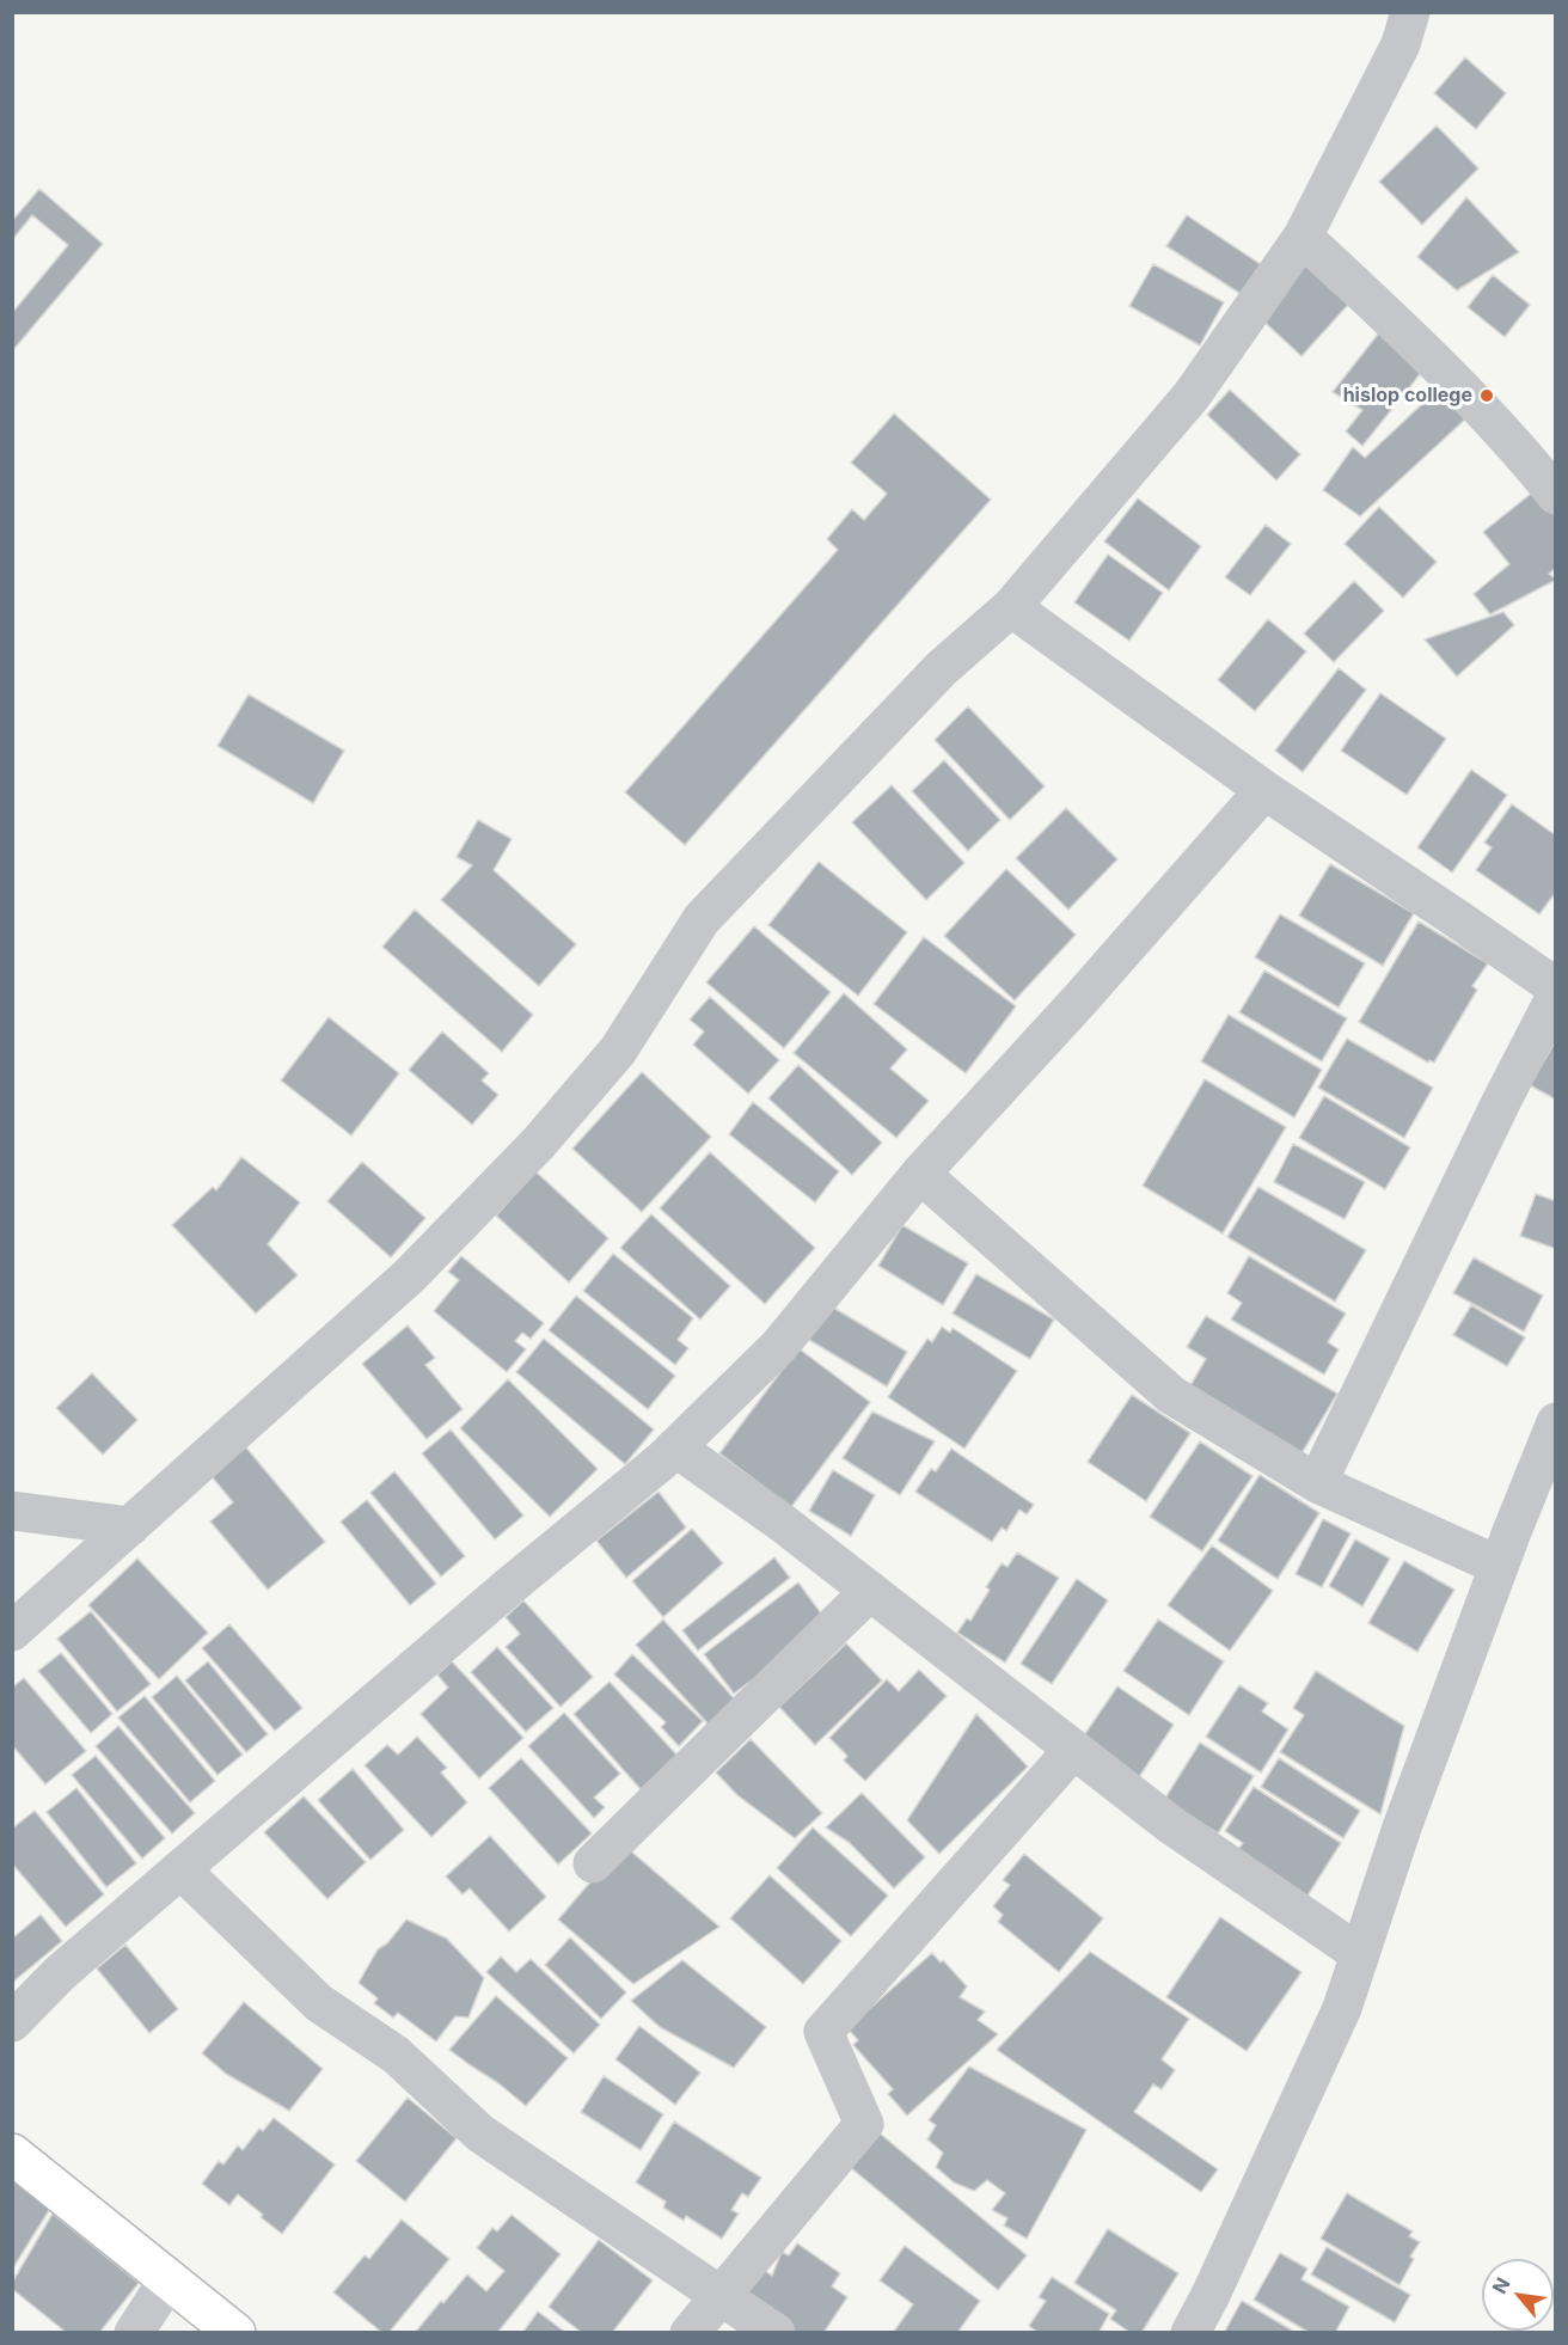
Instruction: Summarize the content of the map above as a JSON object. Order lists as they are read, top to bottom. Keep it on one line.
{"places":["hislop college"],"north":"top left"}
